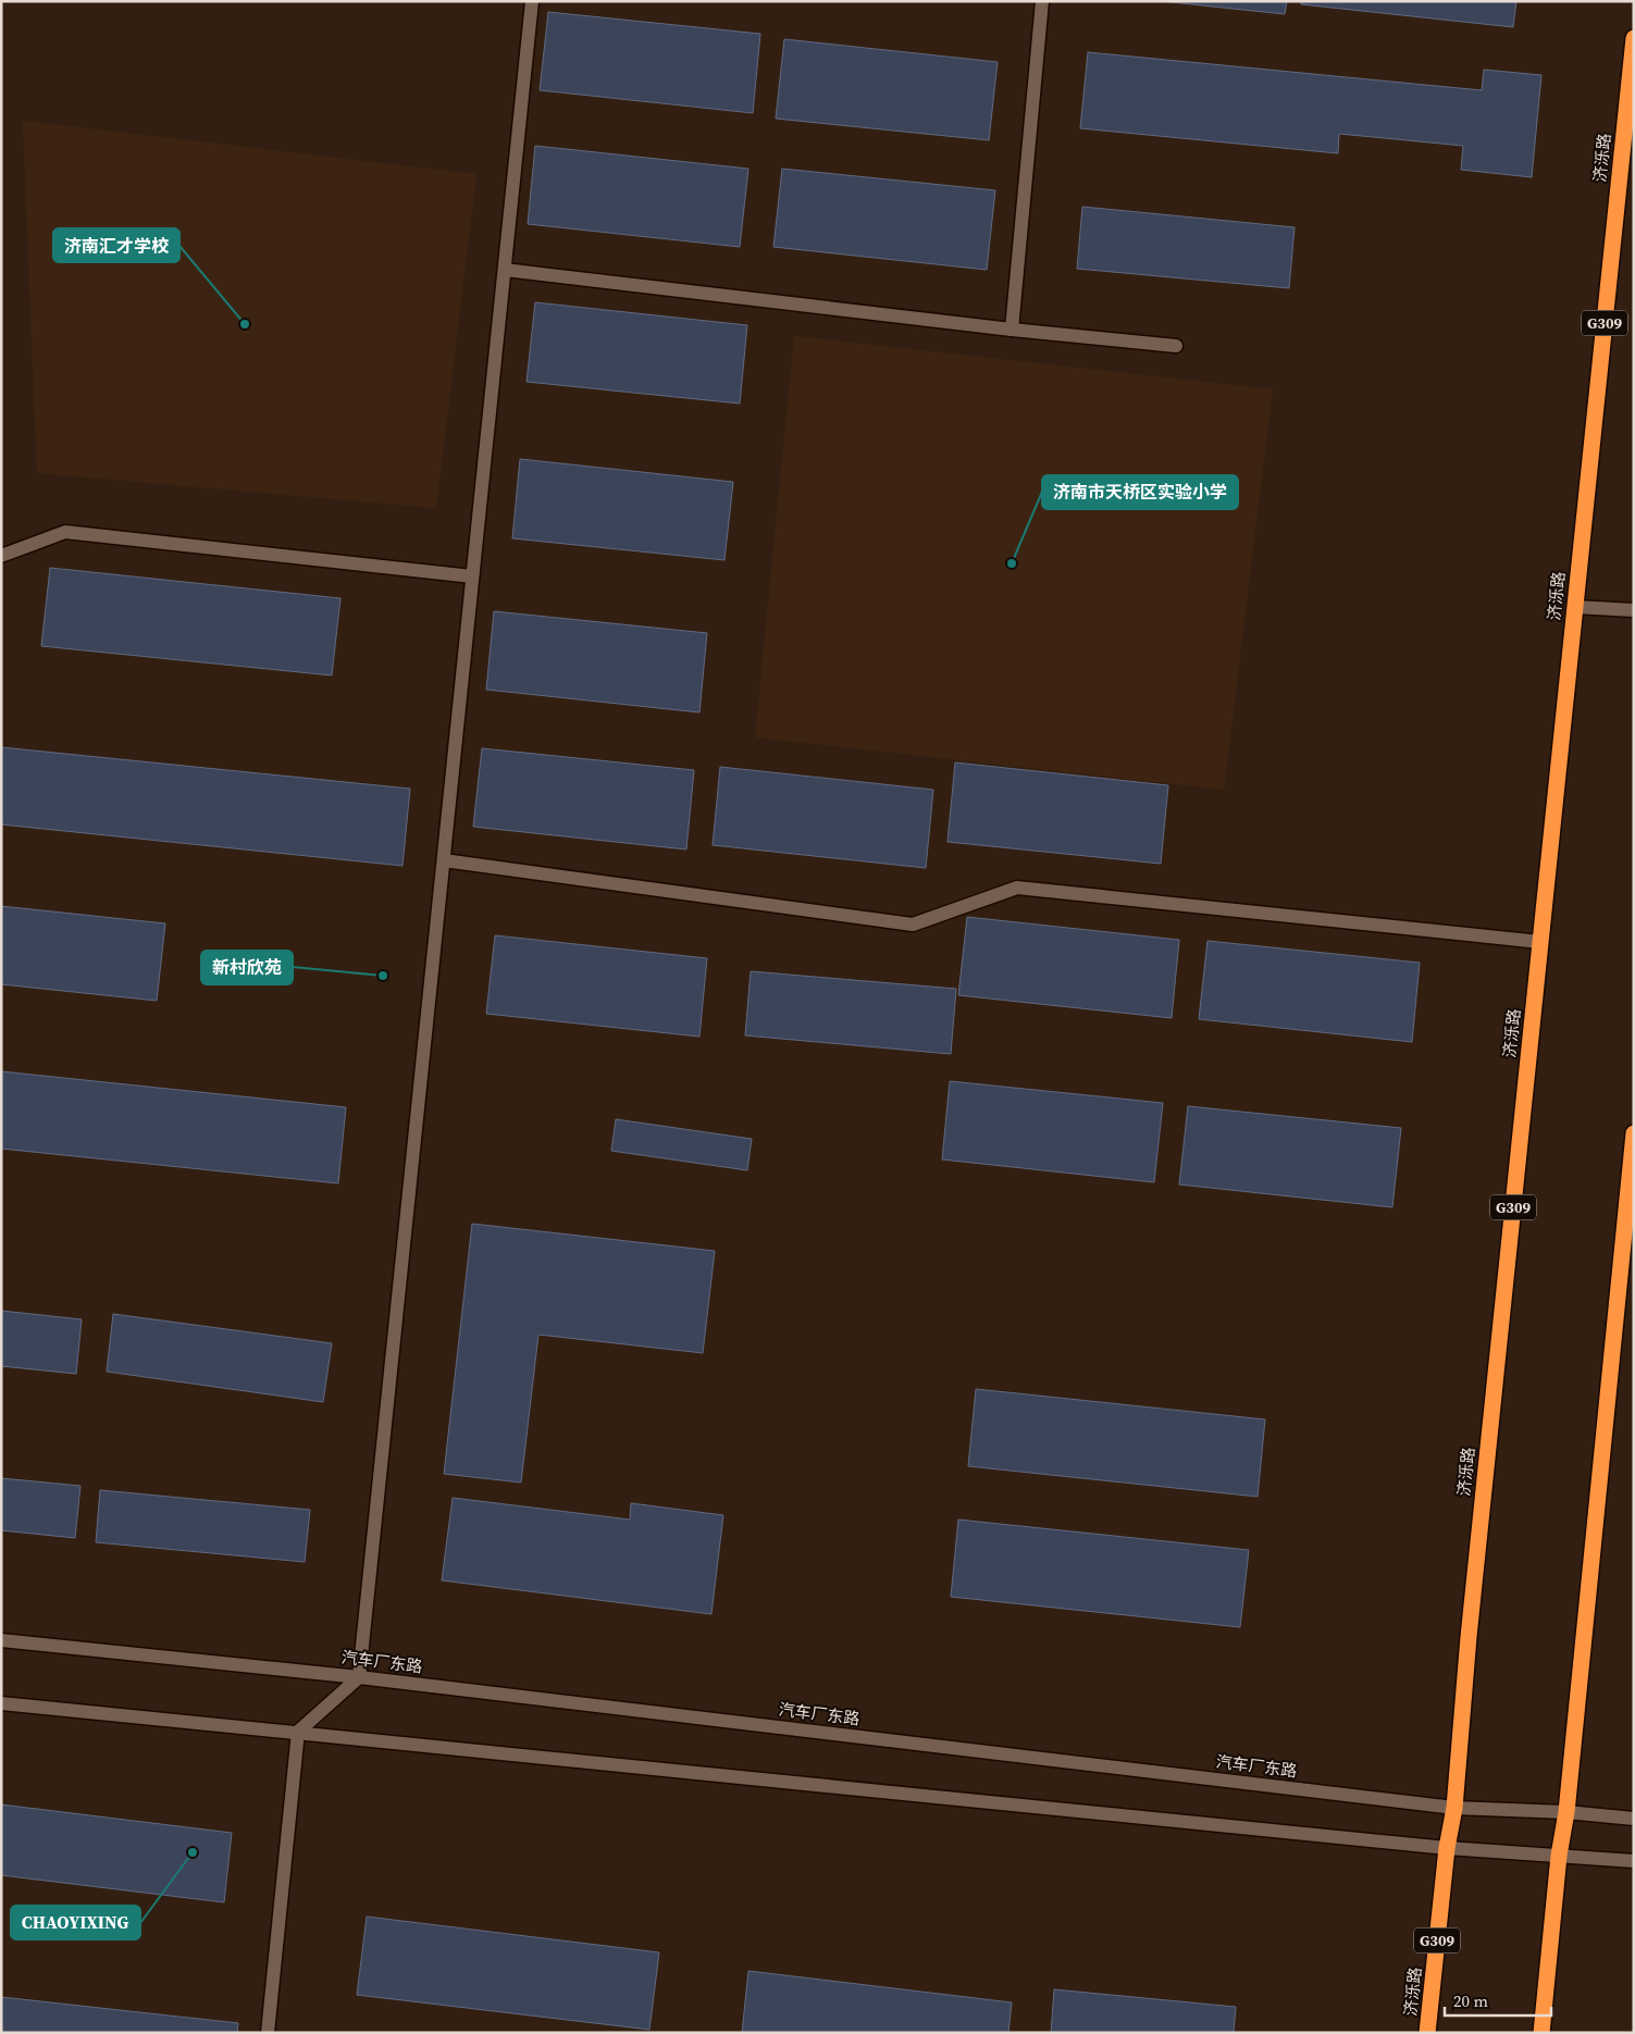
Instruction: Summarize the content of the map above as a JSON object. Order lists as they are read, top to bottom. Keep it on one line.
{"streets":{"highway":["济泺路","G309"],"street":["汽车厂东路"]},"crossings":[["济泺路","汽车厂东路"]],"places":["济南汇才学校","济南市天桥区实验小学","新村欣苑","CHAOYIXING"],"scale_bar":"20 m"}
